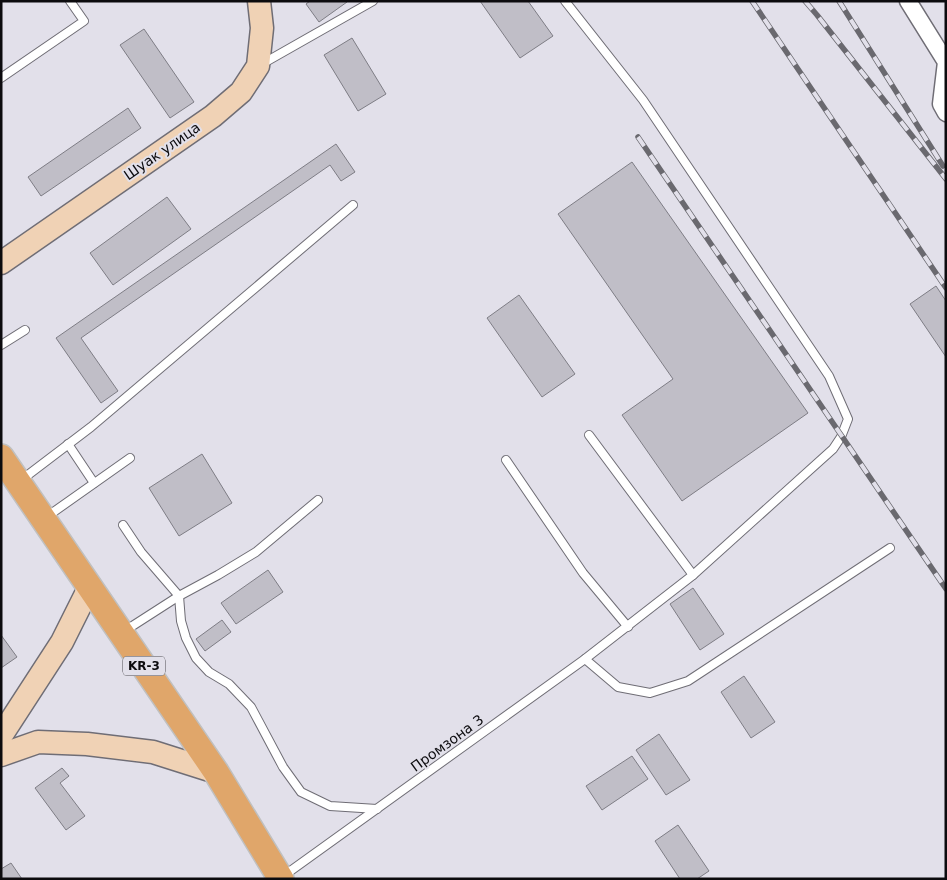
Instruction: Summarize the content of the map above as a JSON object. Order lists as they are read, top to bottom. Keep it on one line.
{"streets":{"main road":["KR-3"],"street":["Шуак улица"],"lane":["Промзона 3"]},"crossings":[["KR-3","Промзона 3"]]}
